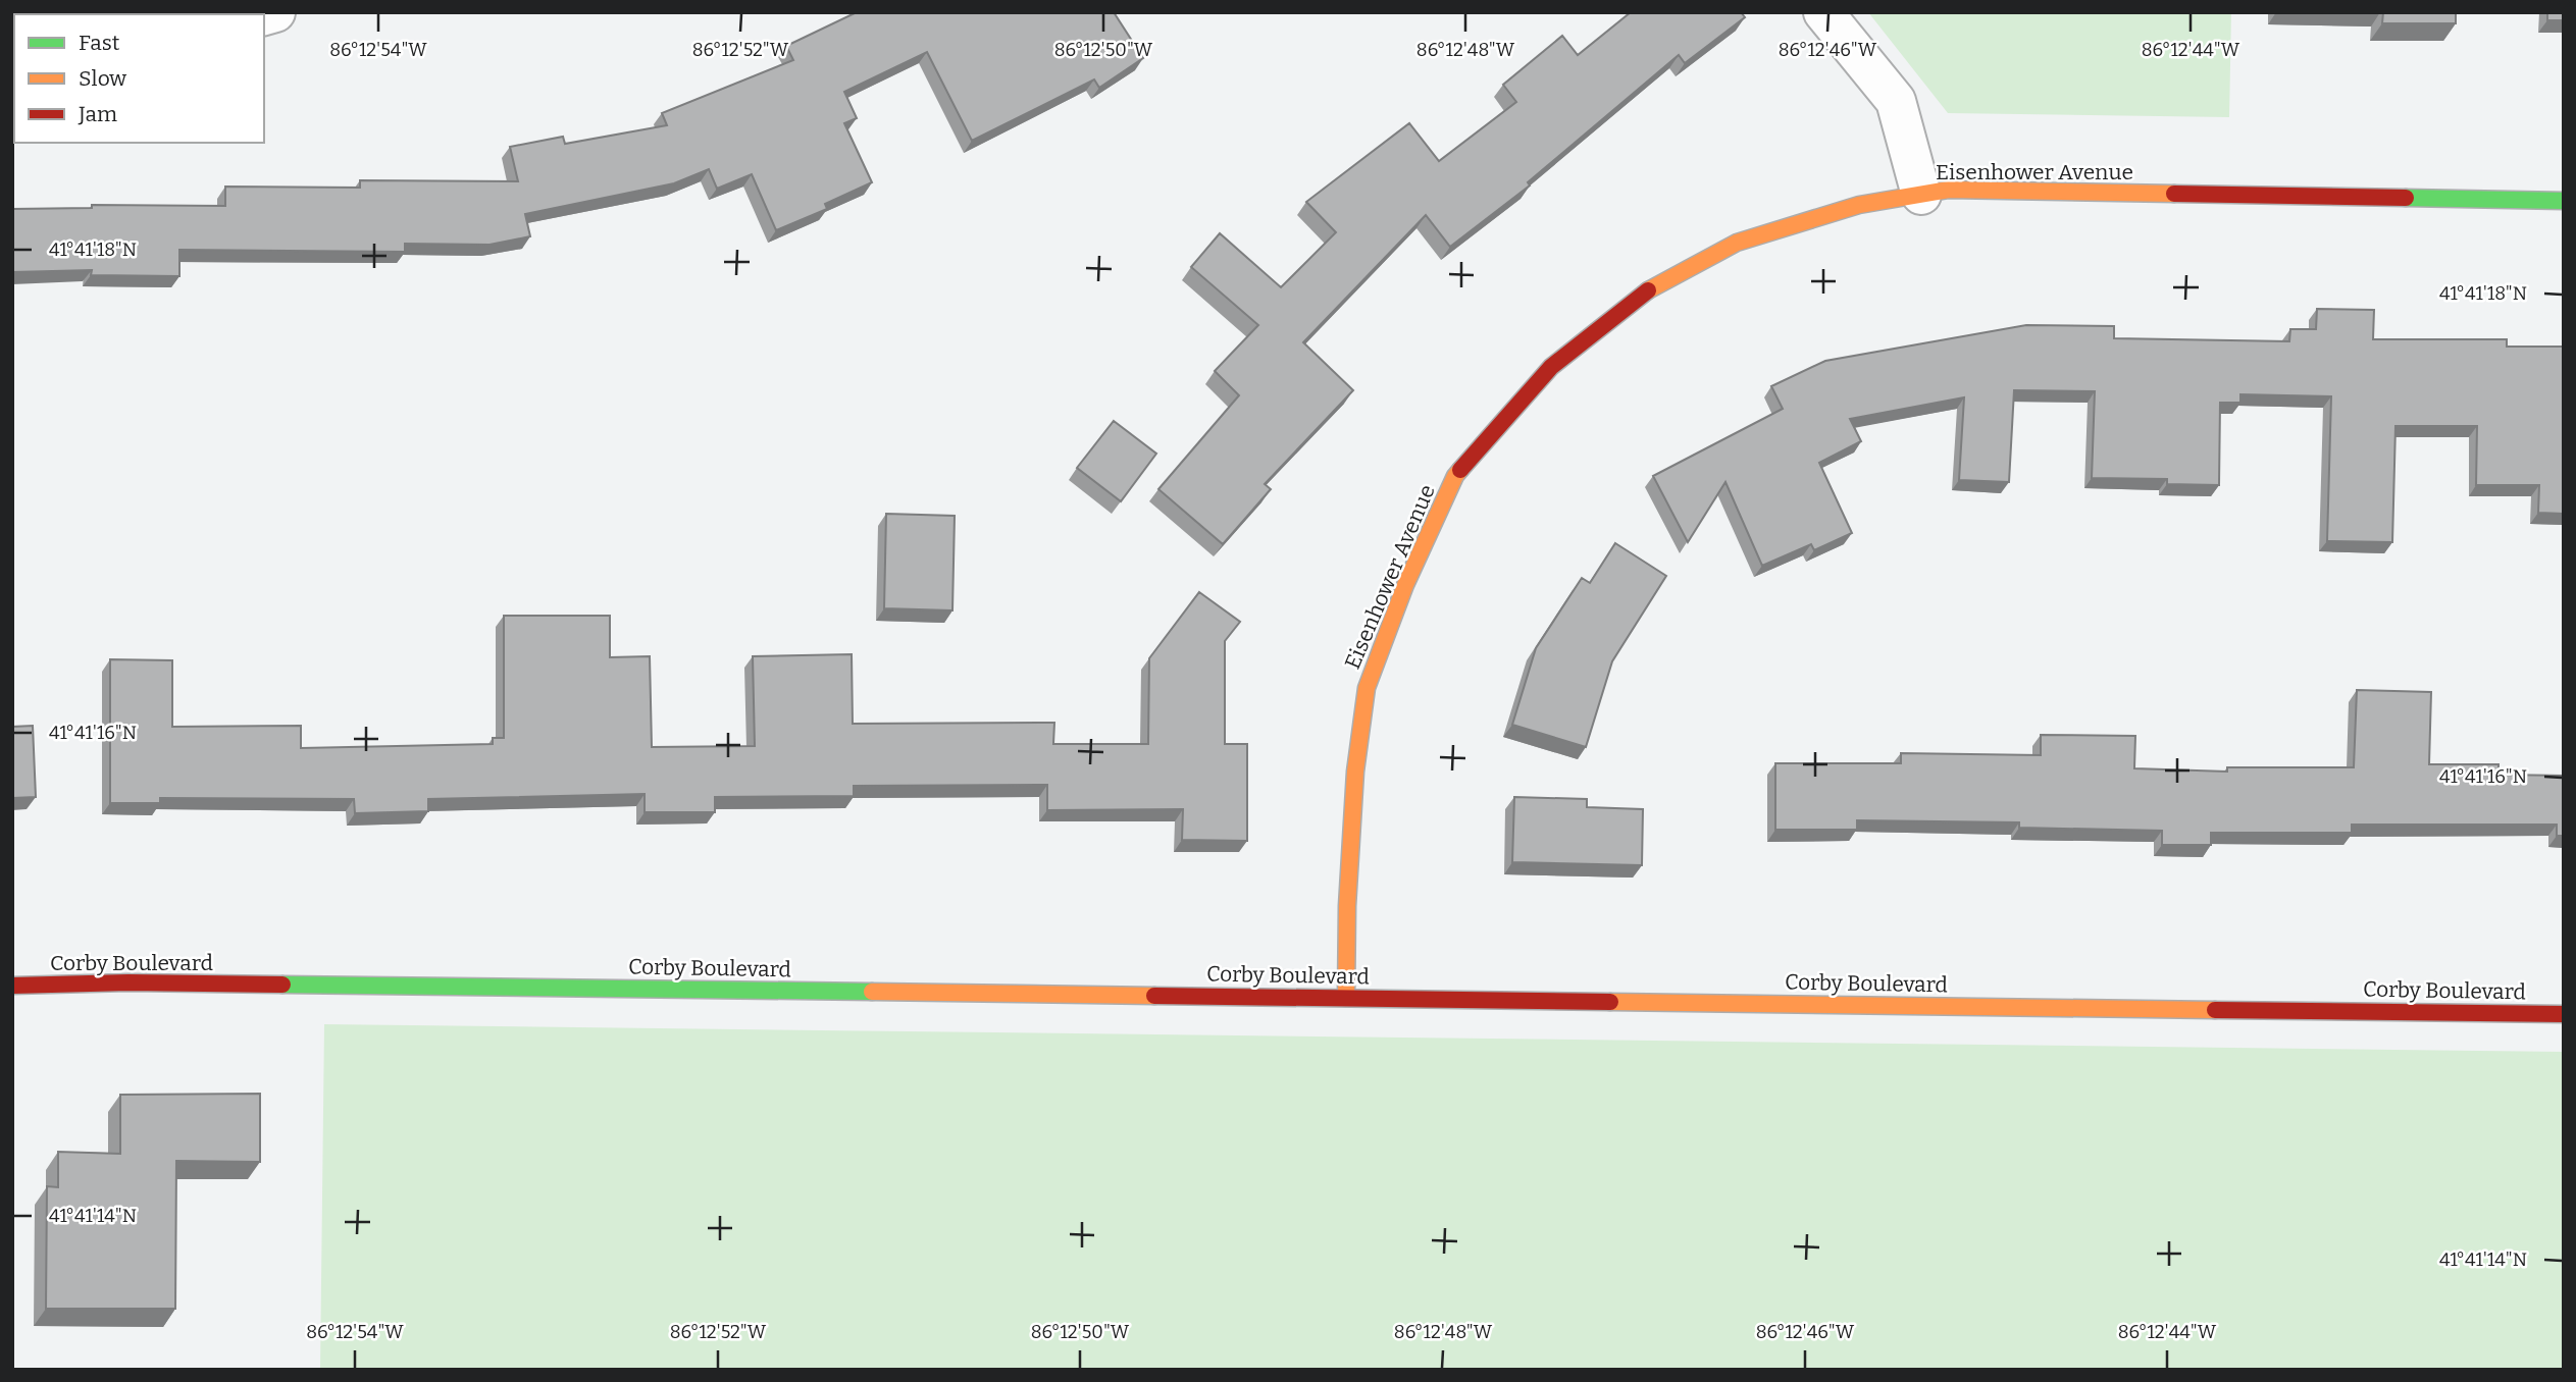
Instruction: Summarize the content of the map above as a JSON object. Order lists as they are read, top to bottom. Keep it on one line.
{"streets":{"street":["Eisenhower Avenue","Corby Boulevard"]},"crossings":[["Eisenhower Avenue","Corby Boulevard"]],"legend":["Fast","Slow","Jam"],"coordinates":["86°12'54\"W","86°12'52\"W","86°12'50\"W","86°12'48\"W","86°12'46\"W","86°12'44\"W","41°41'18\"N","41°41'16\"N","41°41'14\"N"]}
